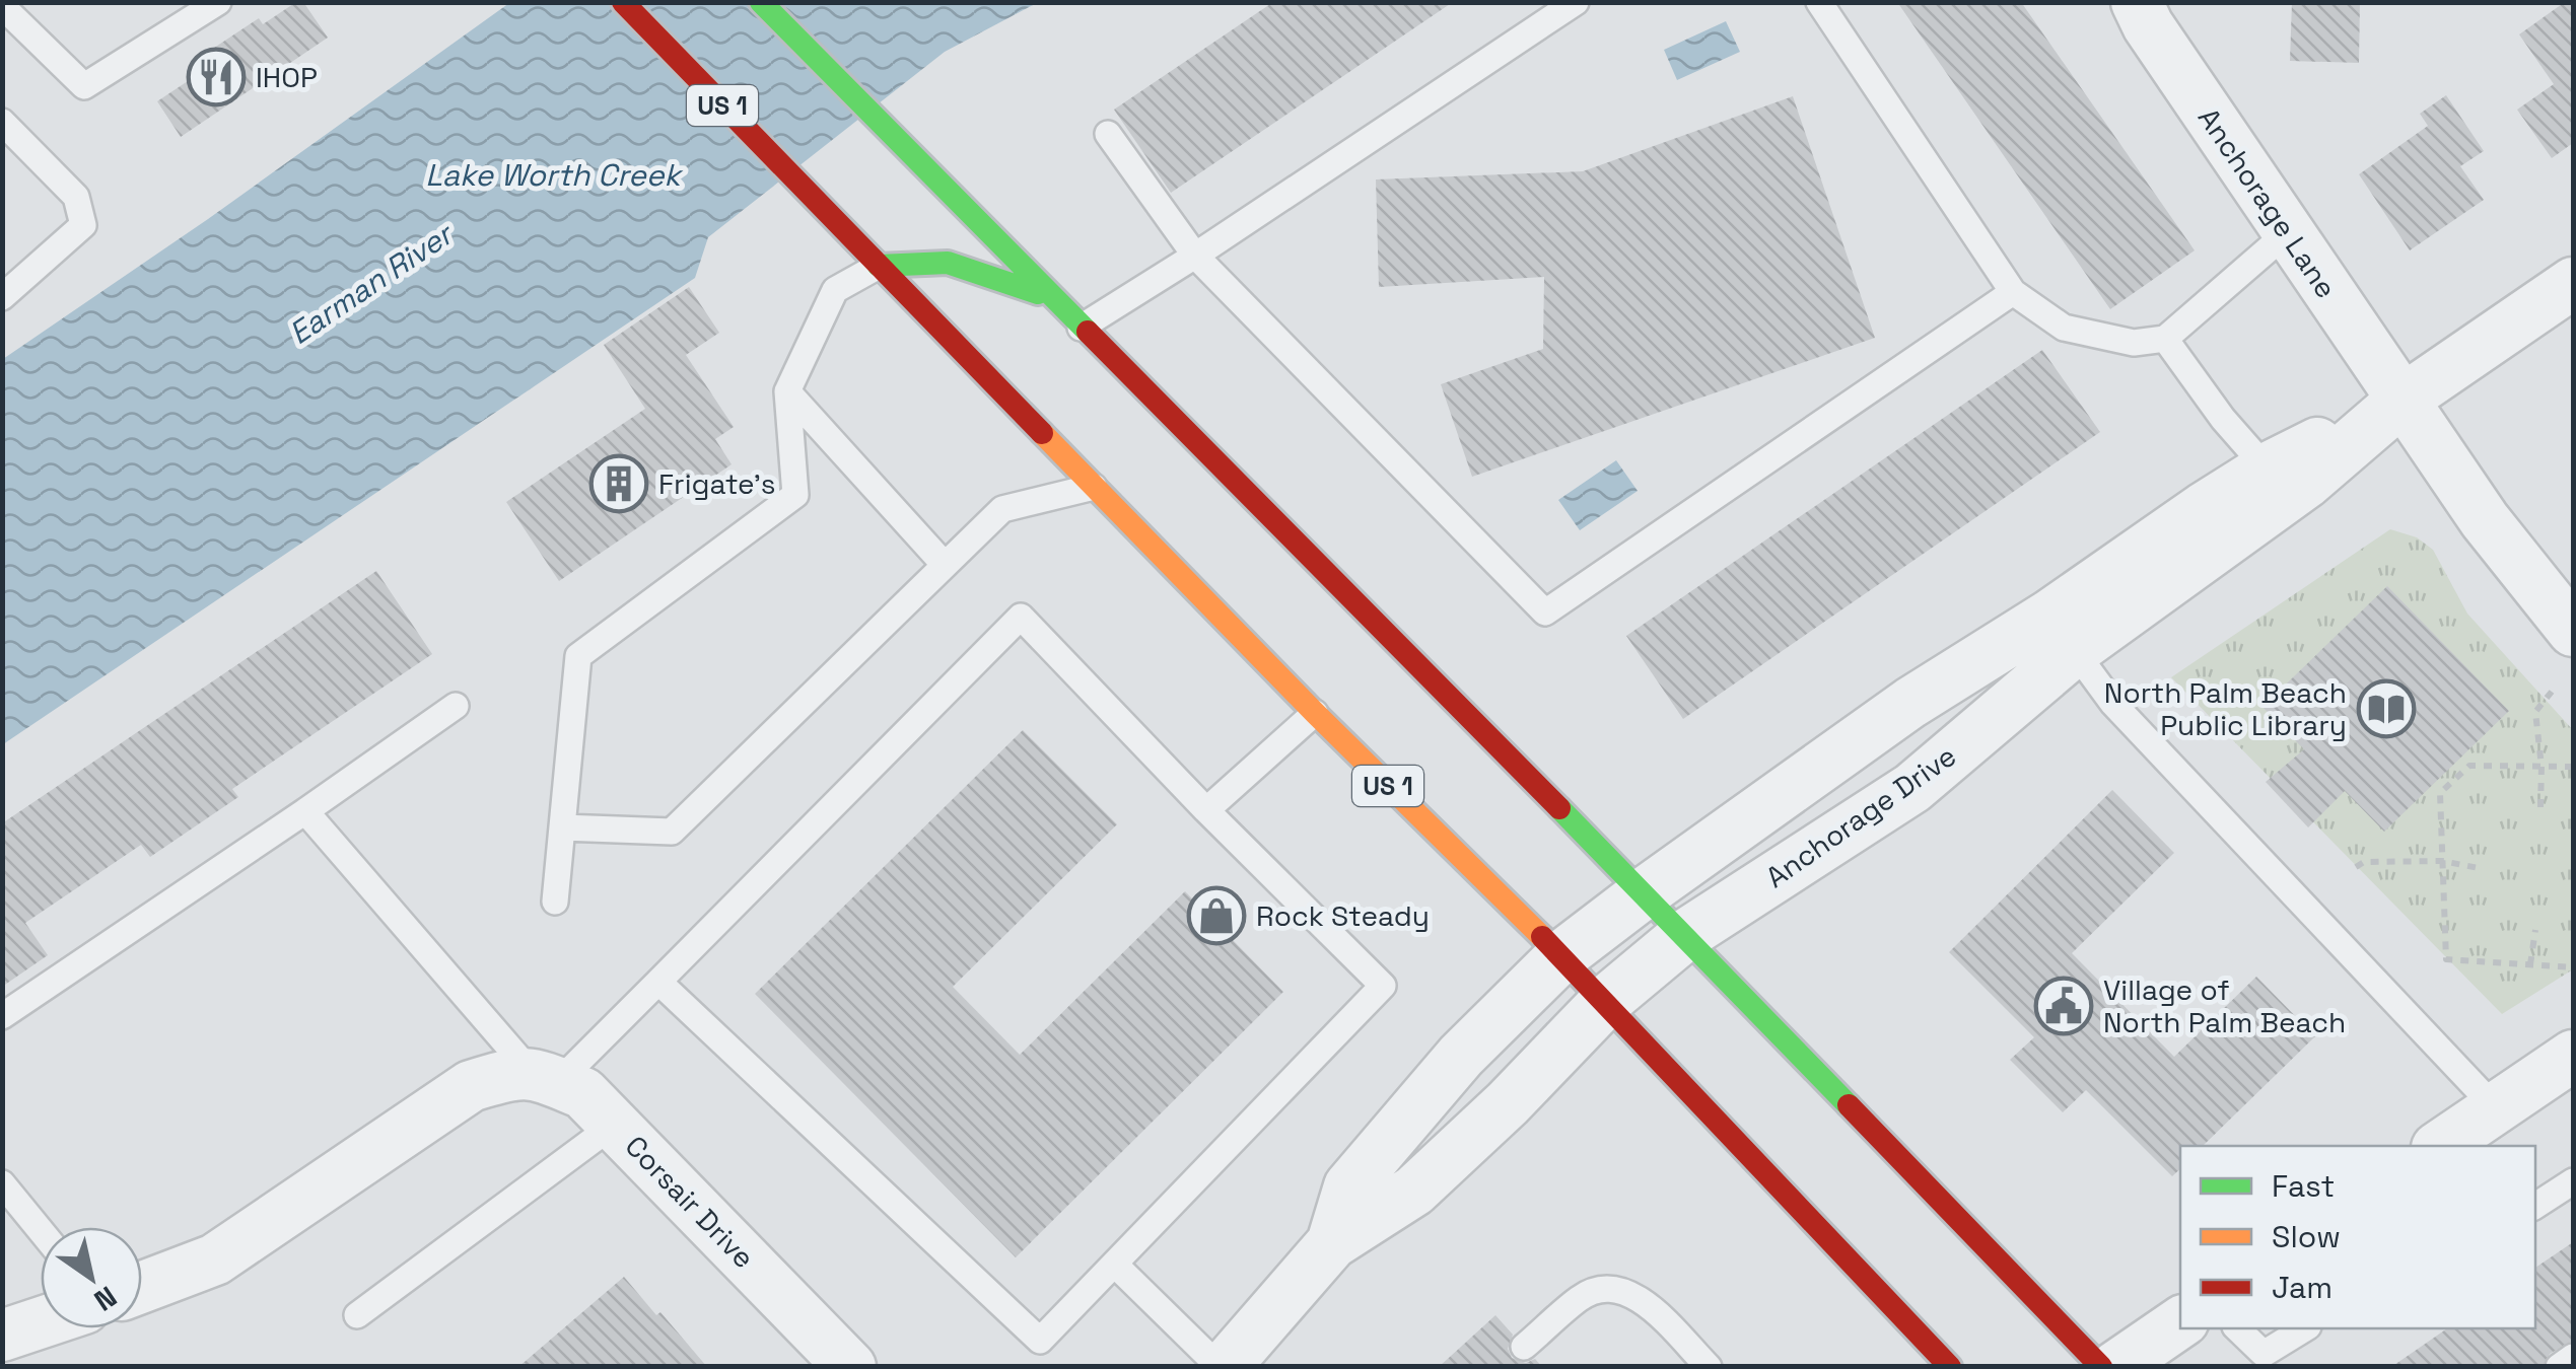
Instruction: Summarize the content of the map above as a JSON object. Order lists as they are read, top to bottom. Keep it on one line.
{"streets":{"main road":["US 1"],"street":["Anchorage Lane","Anchorage Drive","Corsair Drive"]},"crossings":[["US 1","Anchorage Drive"],["Anchorage Lane","Anchorage Drive"]],"water":["Lake Worth Creek","Earman River"],"places":{"restaurant":["IHOP"],"building":["Frigate’s"],"library":["North Palm Beach Public Library"],"shop":["Rock Steady"],"public building":["Village of North Palm Beach"]},"legend":["Fast","Slow","Jam"],"north":"bottom right"}
